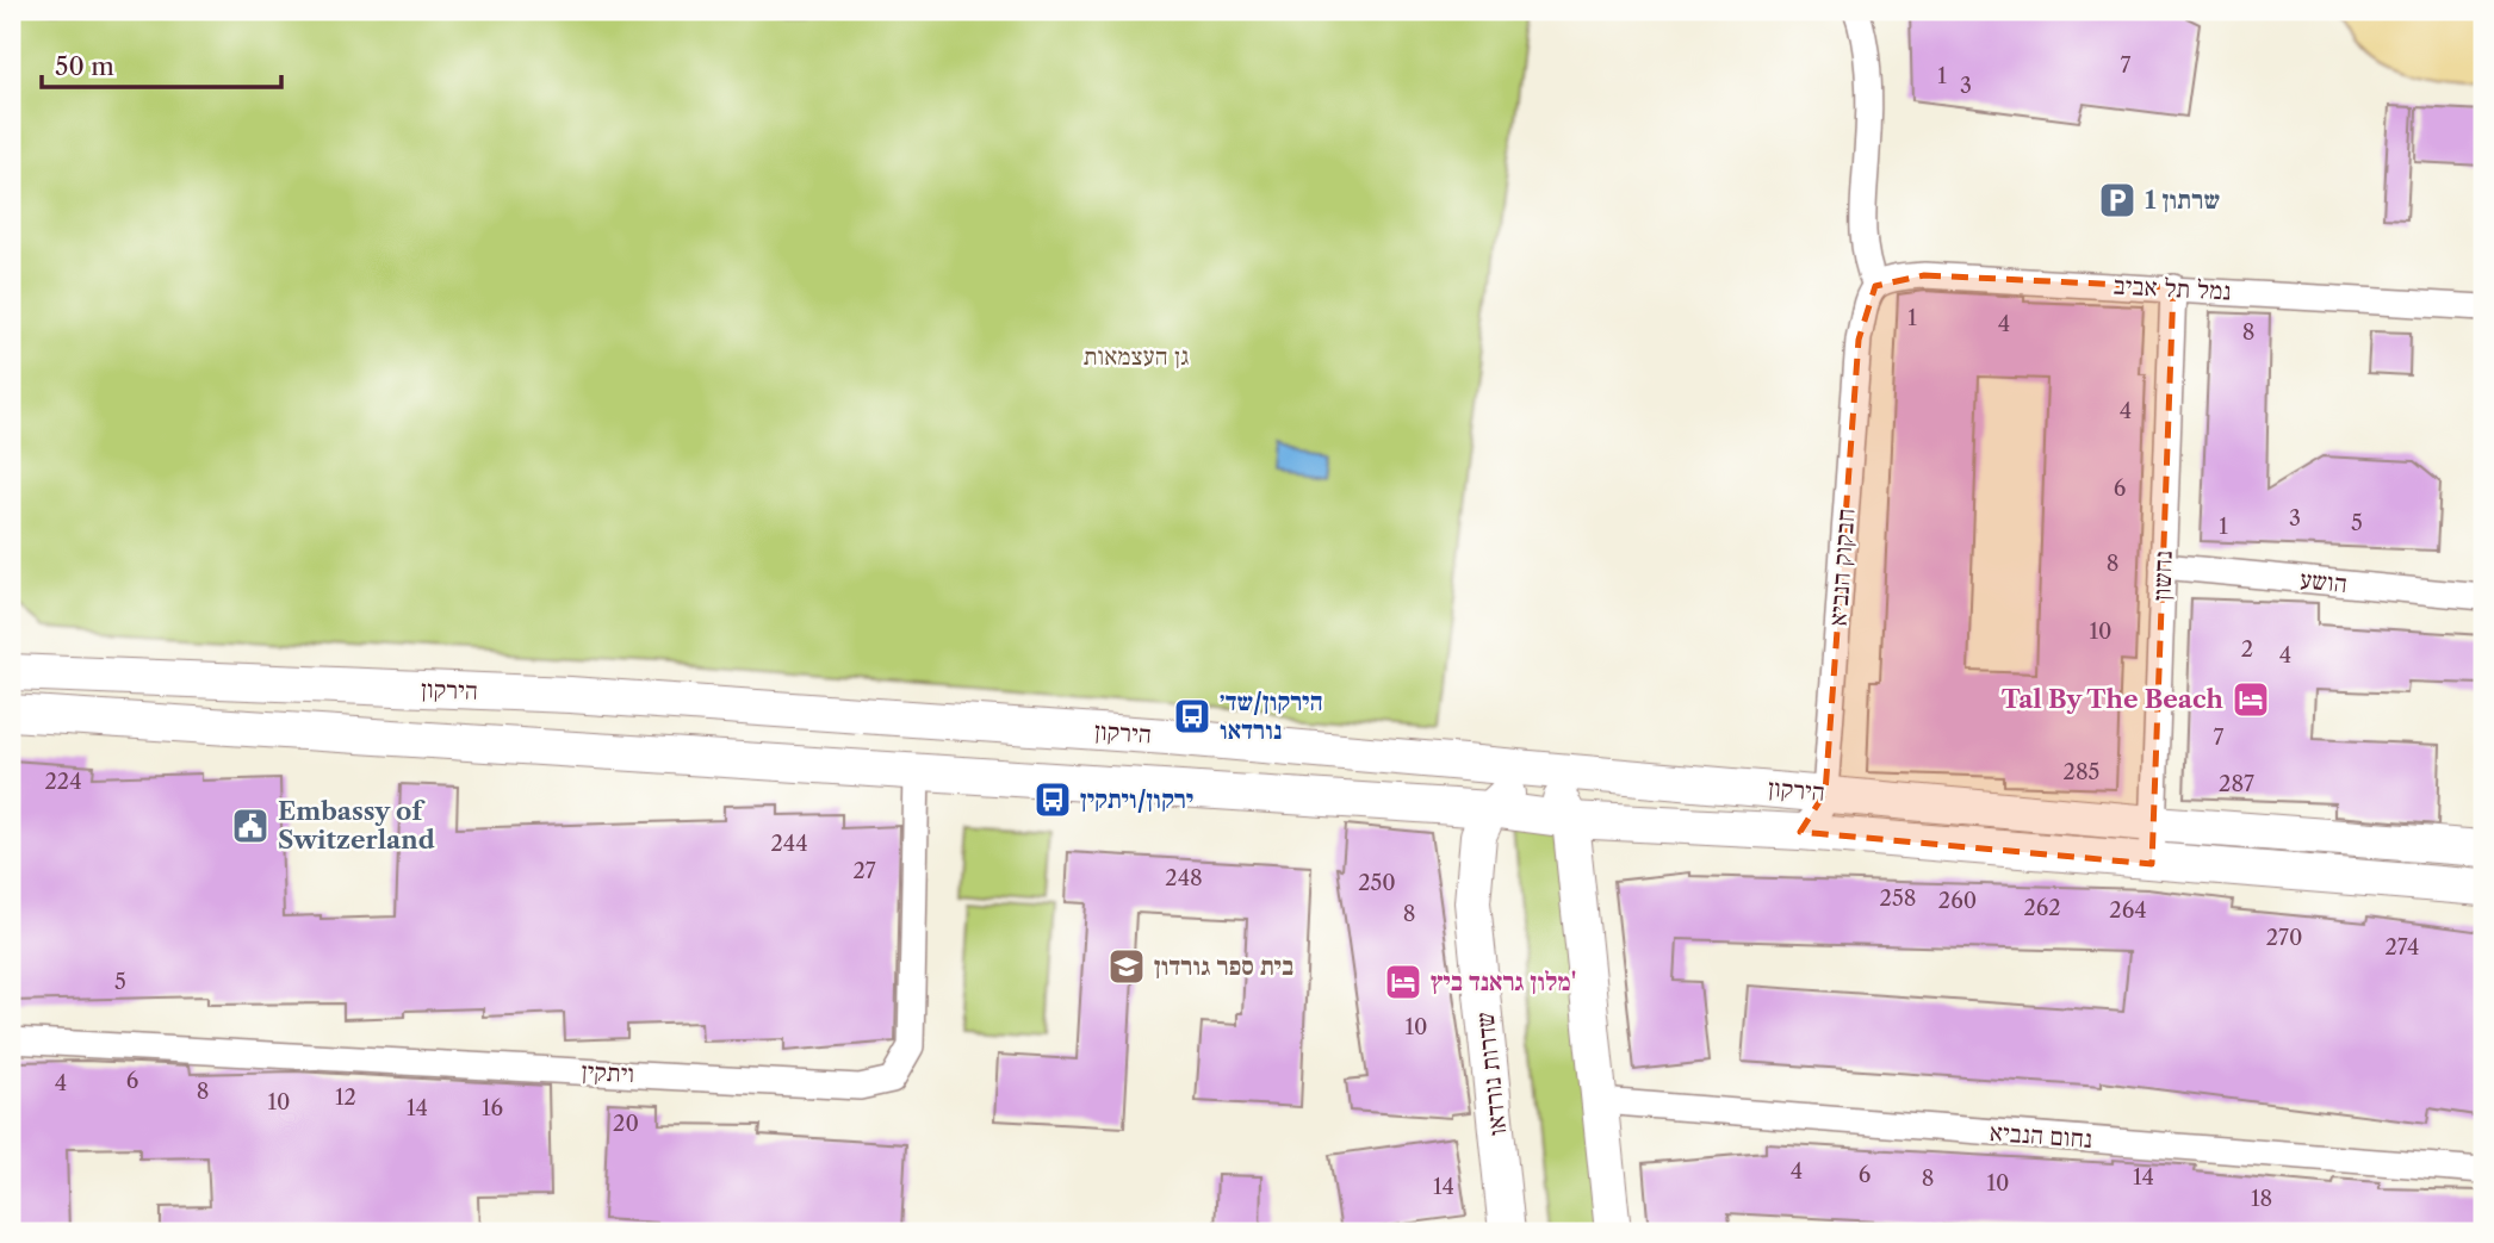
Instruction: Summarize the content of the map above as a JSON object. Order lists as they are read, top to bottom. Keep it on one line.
{"streets":{"main road":["הירקון","שדרות נורדאו"],"street":["נמל תל אביב","חבקוק הנביא","נחשון","הושע","ויתקין","נחום הנביא"]},"crossings":[["נמל תל אביב","חבקוק הנביא"],["נמל תל אביב","נחשון"],["חבקוק הנביא","הירקון"],["נחשון","הושע"],["נחשון","הירקון"],["הירקון","ויתקין"],["הירקון","שדרות נורדאו"]],"parks":["גן העצמאות"],"places":{"parking":["שרתון 1"],"hotel":["Tal By The Beach","מלון גראנד ביץ'"],"bus stop":["הירקון/שד׳ נורדאו","ירקון/ויתקין"],"public building":["Embassy of Switzerland"],"school or university":["בית ספר גורדון"]},"house_numbers":["7","1","3","1","4","8","4","6","3","5","1","8","10","2","4","7","285","224","287","244","27","248","250","258","260","262","264","8","270","274","5","10","6","4","8","12","10","14","16","20","4","6","14","8","10","14","18"],"scale_bar":"50 m"}
